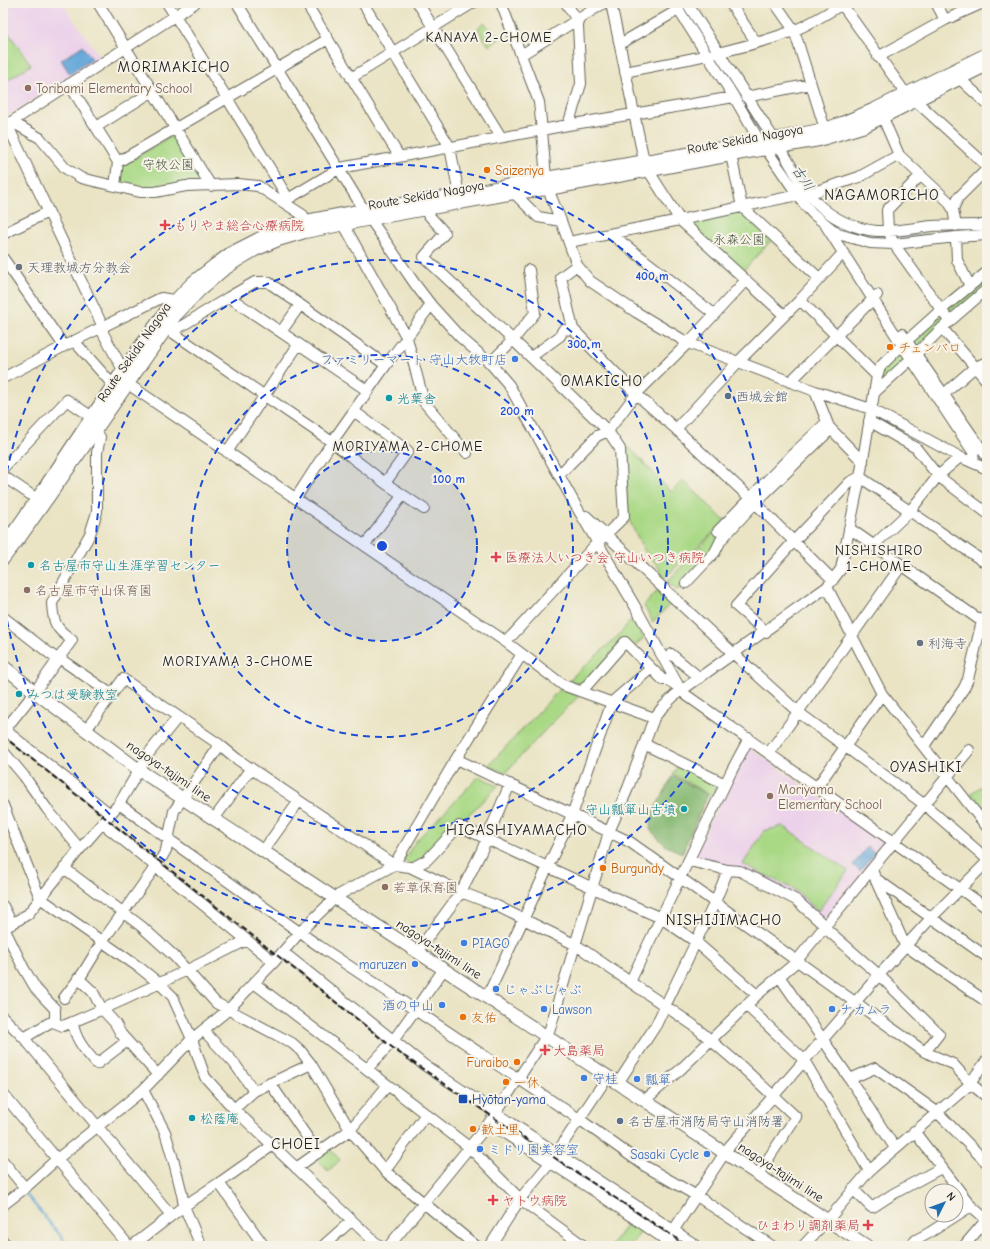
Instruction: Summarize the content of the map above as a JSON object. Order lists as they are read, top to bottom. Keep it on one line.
{"streets":{"main road":["Route Sekida Nagoya","nagoya-tajimi line"]},"districts":["KANAYA 2-CHOME","MORIMAKICHO","NAGAMORICHO","OMAKICHO","MORIYAMA 2-CHOME","NISHISHIRO 1-CHOME","MORIYAMA 3-CHOME","OYASHIKI","HIGASHIYAMACHO","NISHIJIMACHO","CHOEI"],"water":["古川"],"parks":["守牧公園","永森公園"],"places":{"other":["Toribami Elementary School","Saizeriya","天理教城方分教会","チェンバロ","ファミリーマート 守山大牧町店","西城会館","光葉舎","名古屋市守山生涯学習センター","名古屋市守山保育園","利海寺","みつは受験教室","Moriyama Elementary School","守山瓢箪山古墳","Burgundy","若草保育園","PIAGO","maruzen","じゃぶじゃぶ","酒の中山","Lawson","ナカムラ","友佑","Furaibo","守桂","瓢箪","一休","松蔭庵","名古屋市消防局守山消防署","歓土里","ミドリ園美容室","Sasaki Cycle"],"health":["もりやま総合心療病院","医療法人いつき会 守山いつき病院","大島薬局","ヤトウ病院","ひまわり調剤薬局"],"transit":["Hyōtan-yama"]},"north":"top right","rings":["400 m","300 m","200 m","100 m"]}
